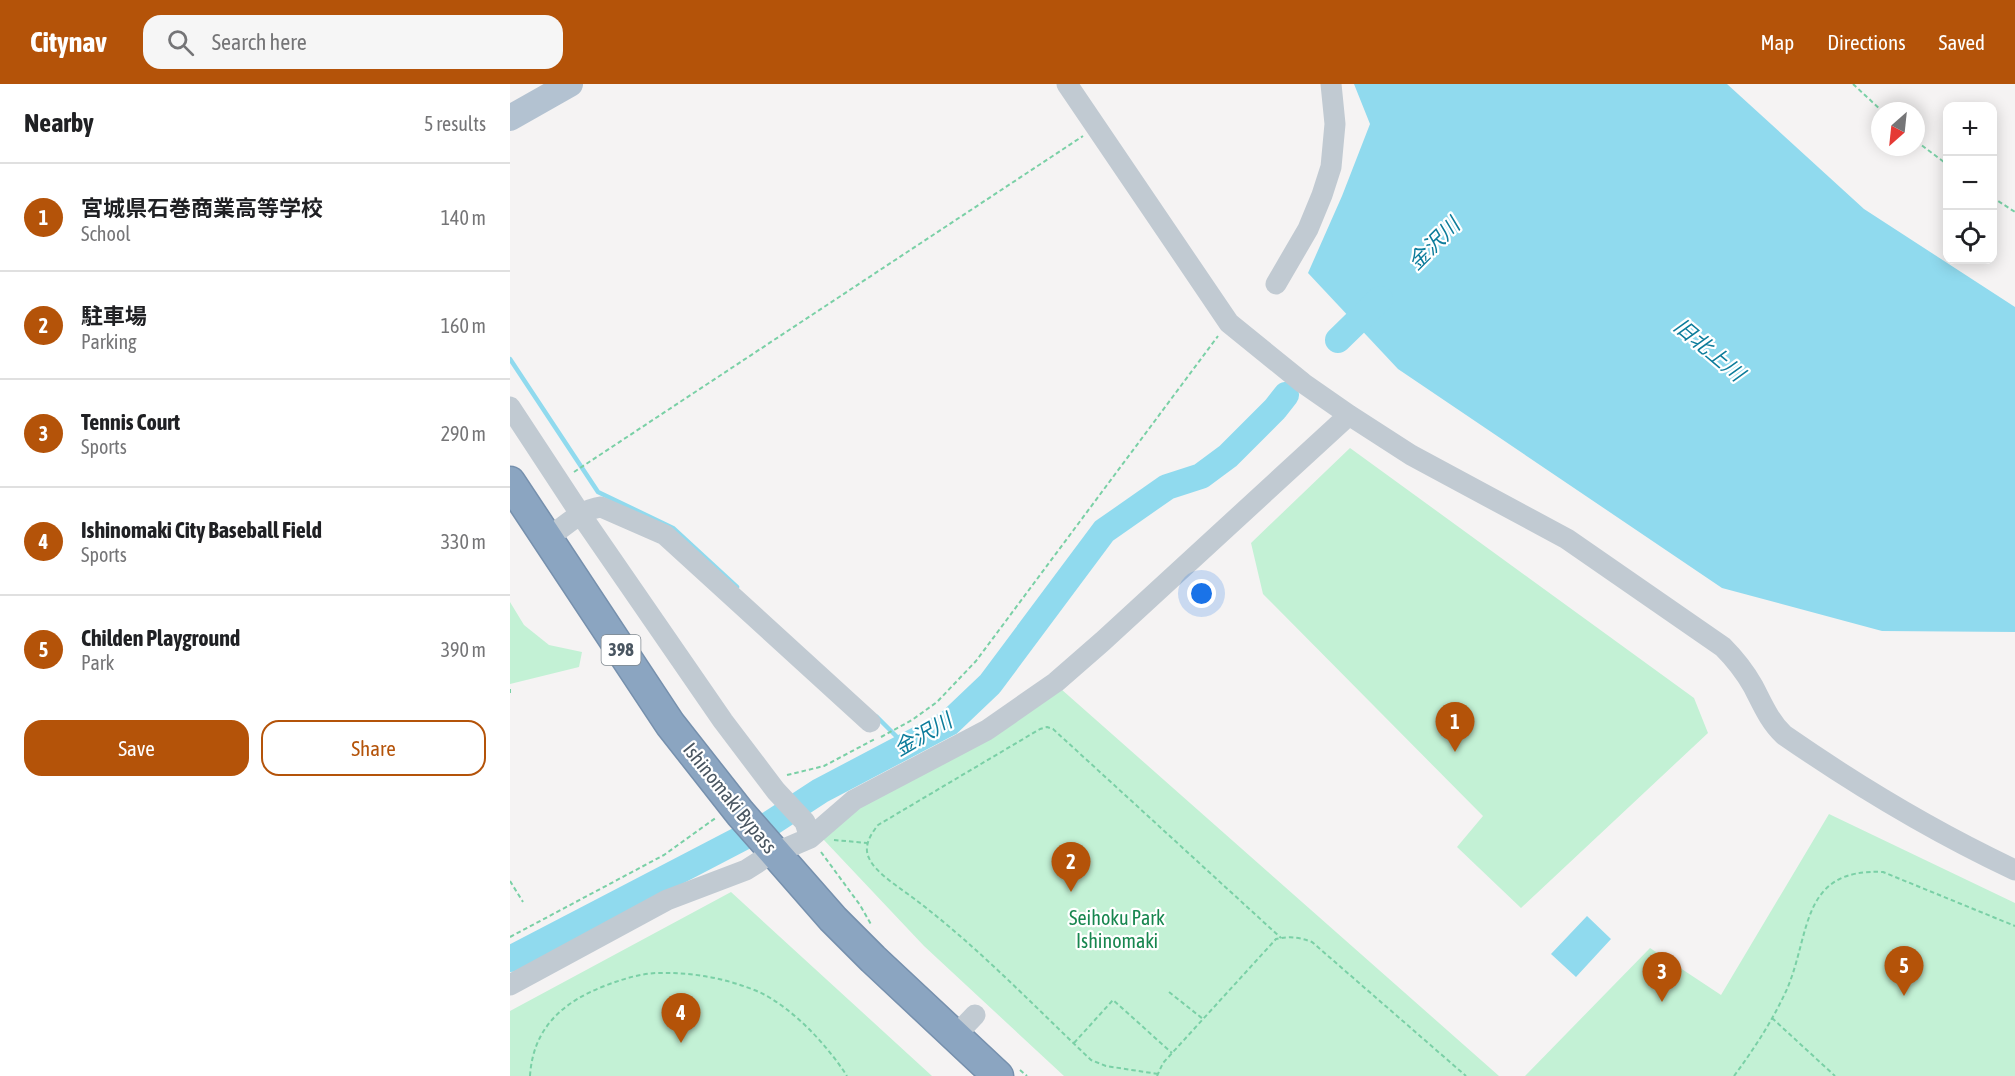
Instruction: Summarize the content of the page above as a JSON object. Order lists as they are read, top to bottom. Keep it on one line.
{"streets":{"highway":["398","Ishinomaki Bypass"]},"water":["金沢川","旧北上川"],"parks":["Seihoku Park Ishinomaki"],"north":"bottom left","page":{"header":"Citynav","search":"Search here","nav":["Map","Directions","Saved"],"heading":["Nearby","5 results"],"map_buttons":["+","−"],"list":[{"mark":"1","name":"宮城県石巻商業高等学校","note":"School","value":"140 m"},{"mark":"2","name":"駐車場","note":"Parking","value":"160 m"},{"mark":"3","name":"Tennis Court","note":"Sports","value":"290 m"},{"mark":"4","name":"Ishinomaki City Baseball Field","note":"Sports","value":"330 m"},{"mark":"5","name":"Childen Playground","note":"Park","value":"390 m"}],"buttons":["Save","Share"],"pins":["1","2","5","3","4"]}}
